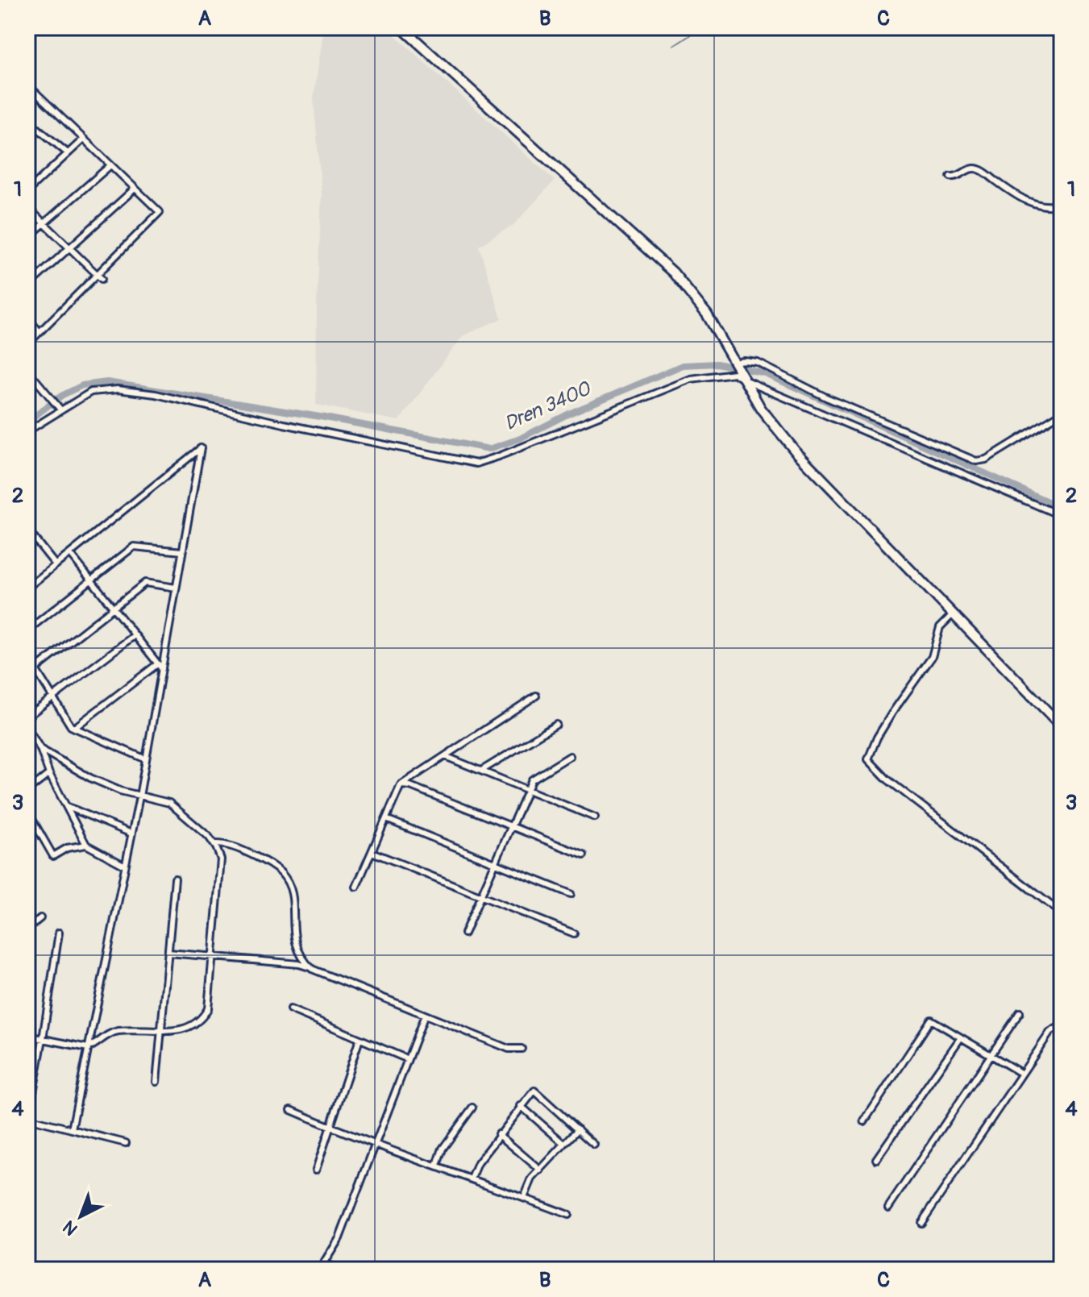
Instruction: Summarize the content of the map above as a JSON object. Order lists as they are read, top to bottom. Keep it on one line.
{"water":["Dren 3400"],"north":"bottom left","grid":{"columns":["A","B","C"],"rows":["1","2","3","4"]}}
